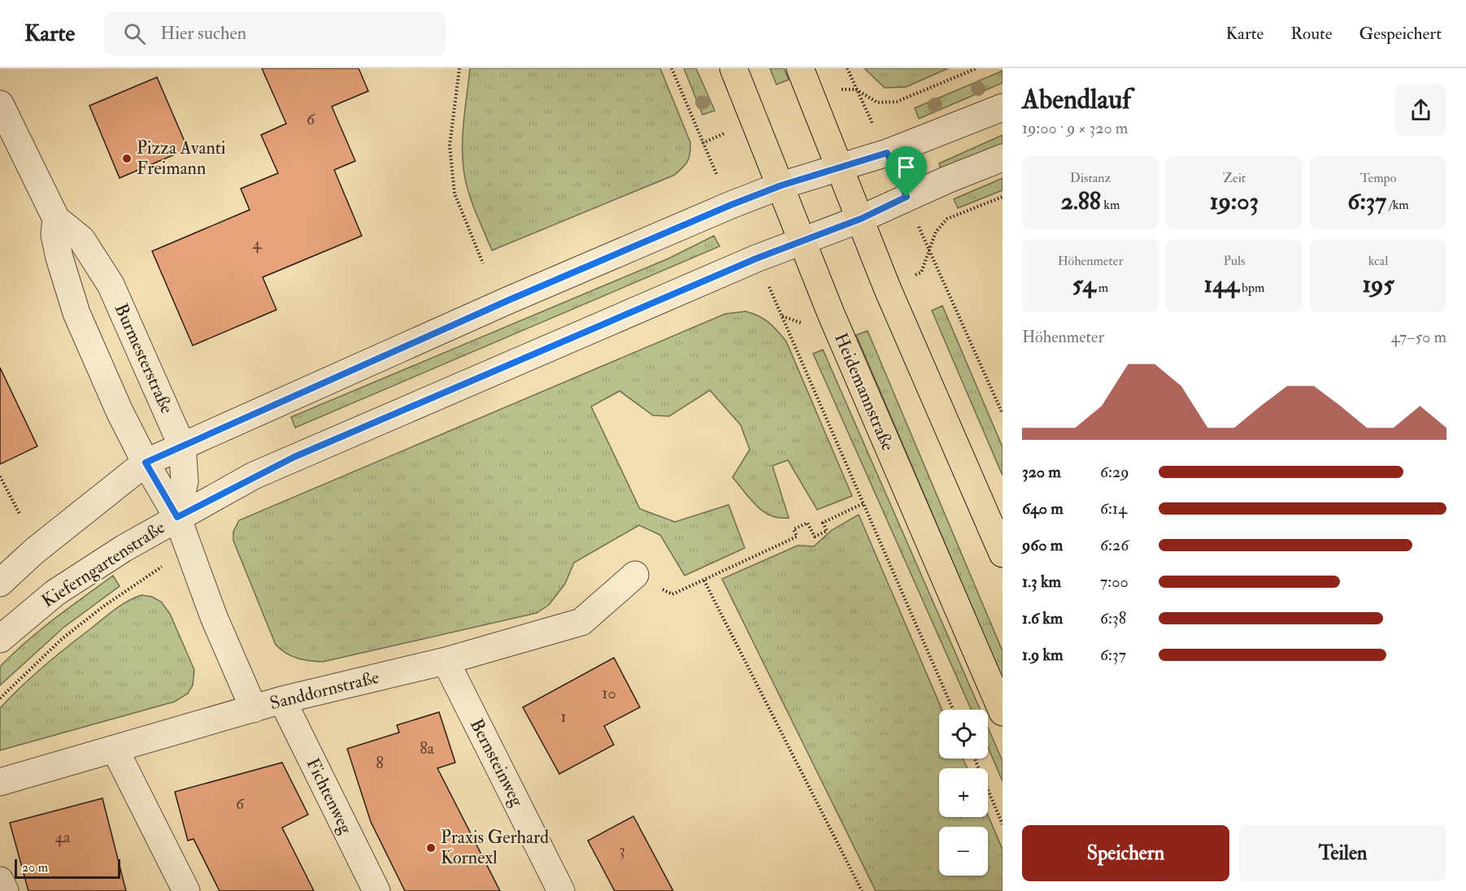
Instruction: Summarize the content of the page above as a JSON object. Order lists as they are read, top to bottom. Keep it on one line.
{"streets":{"main road":["Heidemannstraße"],"street":["Burmesterstraße","Kieferngartenstraße","Sanddornstraße","Bernsteinweg","Fichtenweg"]},"crossings":[["Burmesterstraße","Kieferngartenstraße"],["Burmesterstraße","Sanddornstraße"],["Heidemannstraße","Kieferngartenstraße"],["Sanddornstraße","Bernsteinweg"],["Sanddornstraße","Fichtenweg"]],"places":["Pizza Avanti Freimann","Praxis Gerhard Kornexl"],"house_numbers":["6","4","10","1","8a","8","6","4a","3"],"scale_bar":"20 m","page":{"header":"Karte","search":"Hier suchen","nav":["Karte","Route","Gespeichert"],"heading":["Abendlauf","19:00 · 9 × 320 m"],"stats":[["Distanz","2.88 km"],["Zeit","19:03"],["Tempo","6:37 /km"],["Höhenmeter","54 m"],["Puls","144 bpm"],["kcal","195"]],"chart":["Höhenmeter","47–50 m"],"list":[{"name":"320 m","note":"6:29"},{"name":"640 m","note":"6:14"},{"name":"960 m","note":"6:26"},{"name":"1.3 km","note":"7:00"},{"name":"1.6 km","note":"6:38"},{"name":"1.9 km","note":"6:37"}],"map_buttons":["+","−"],"buttons":["Speichern","Teilen"],"scale":"20 m"}}
